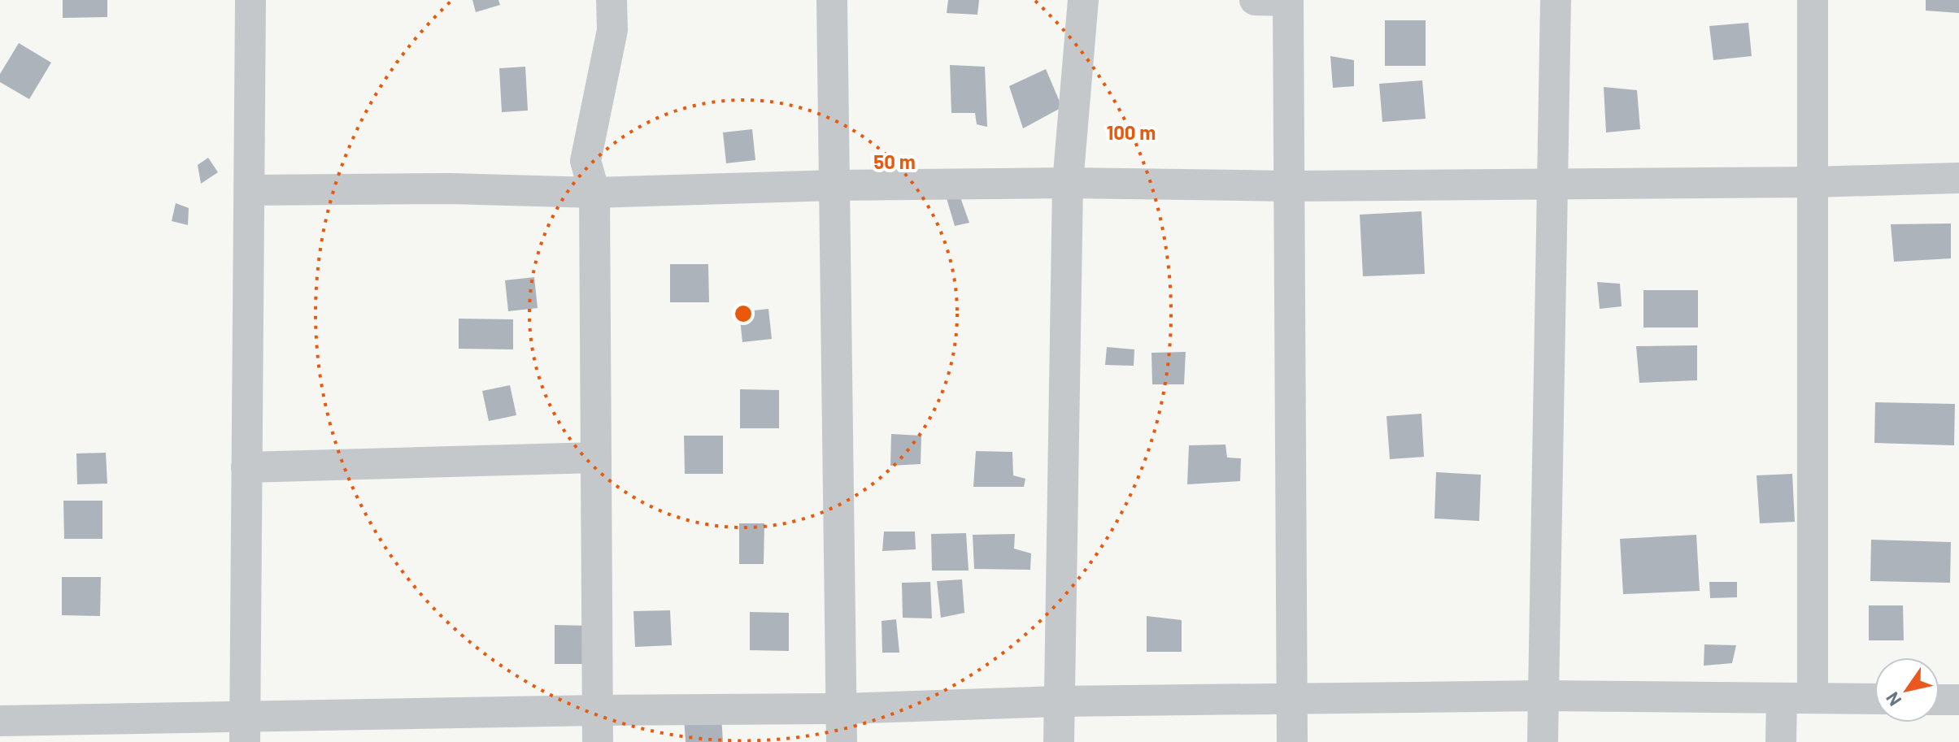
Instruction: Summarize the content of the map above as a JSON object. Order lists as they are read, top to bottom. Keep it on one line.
{"north":"bottom left","rings":["100 m","50 m"]}
